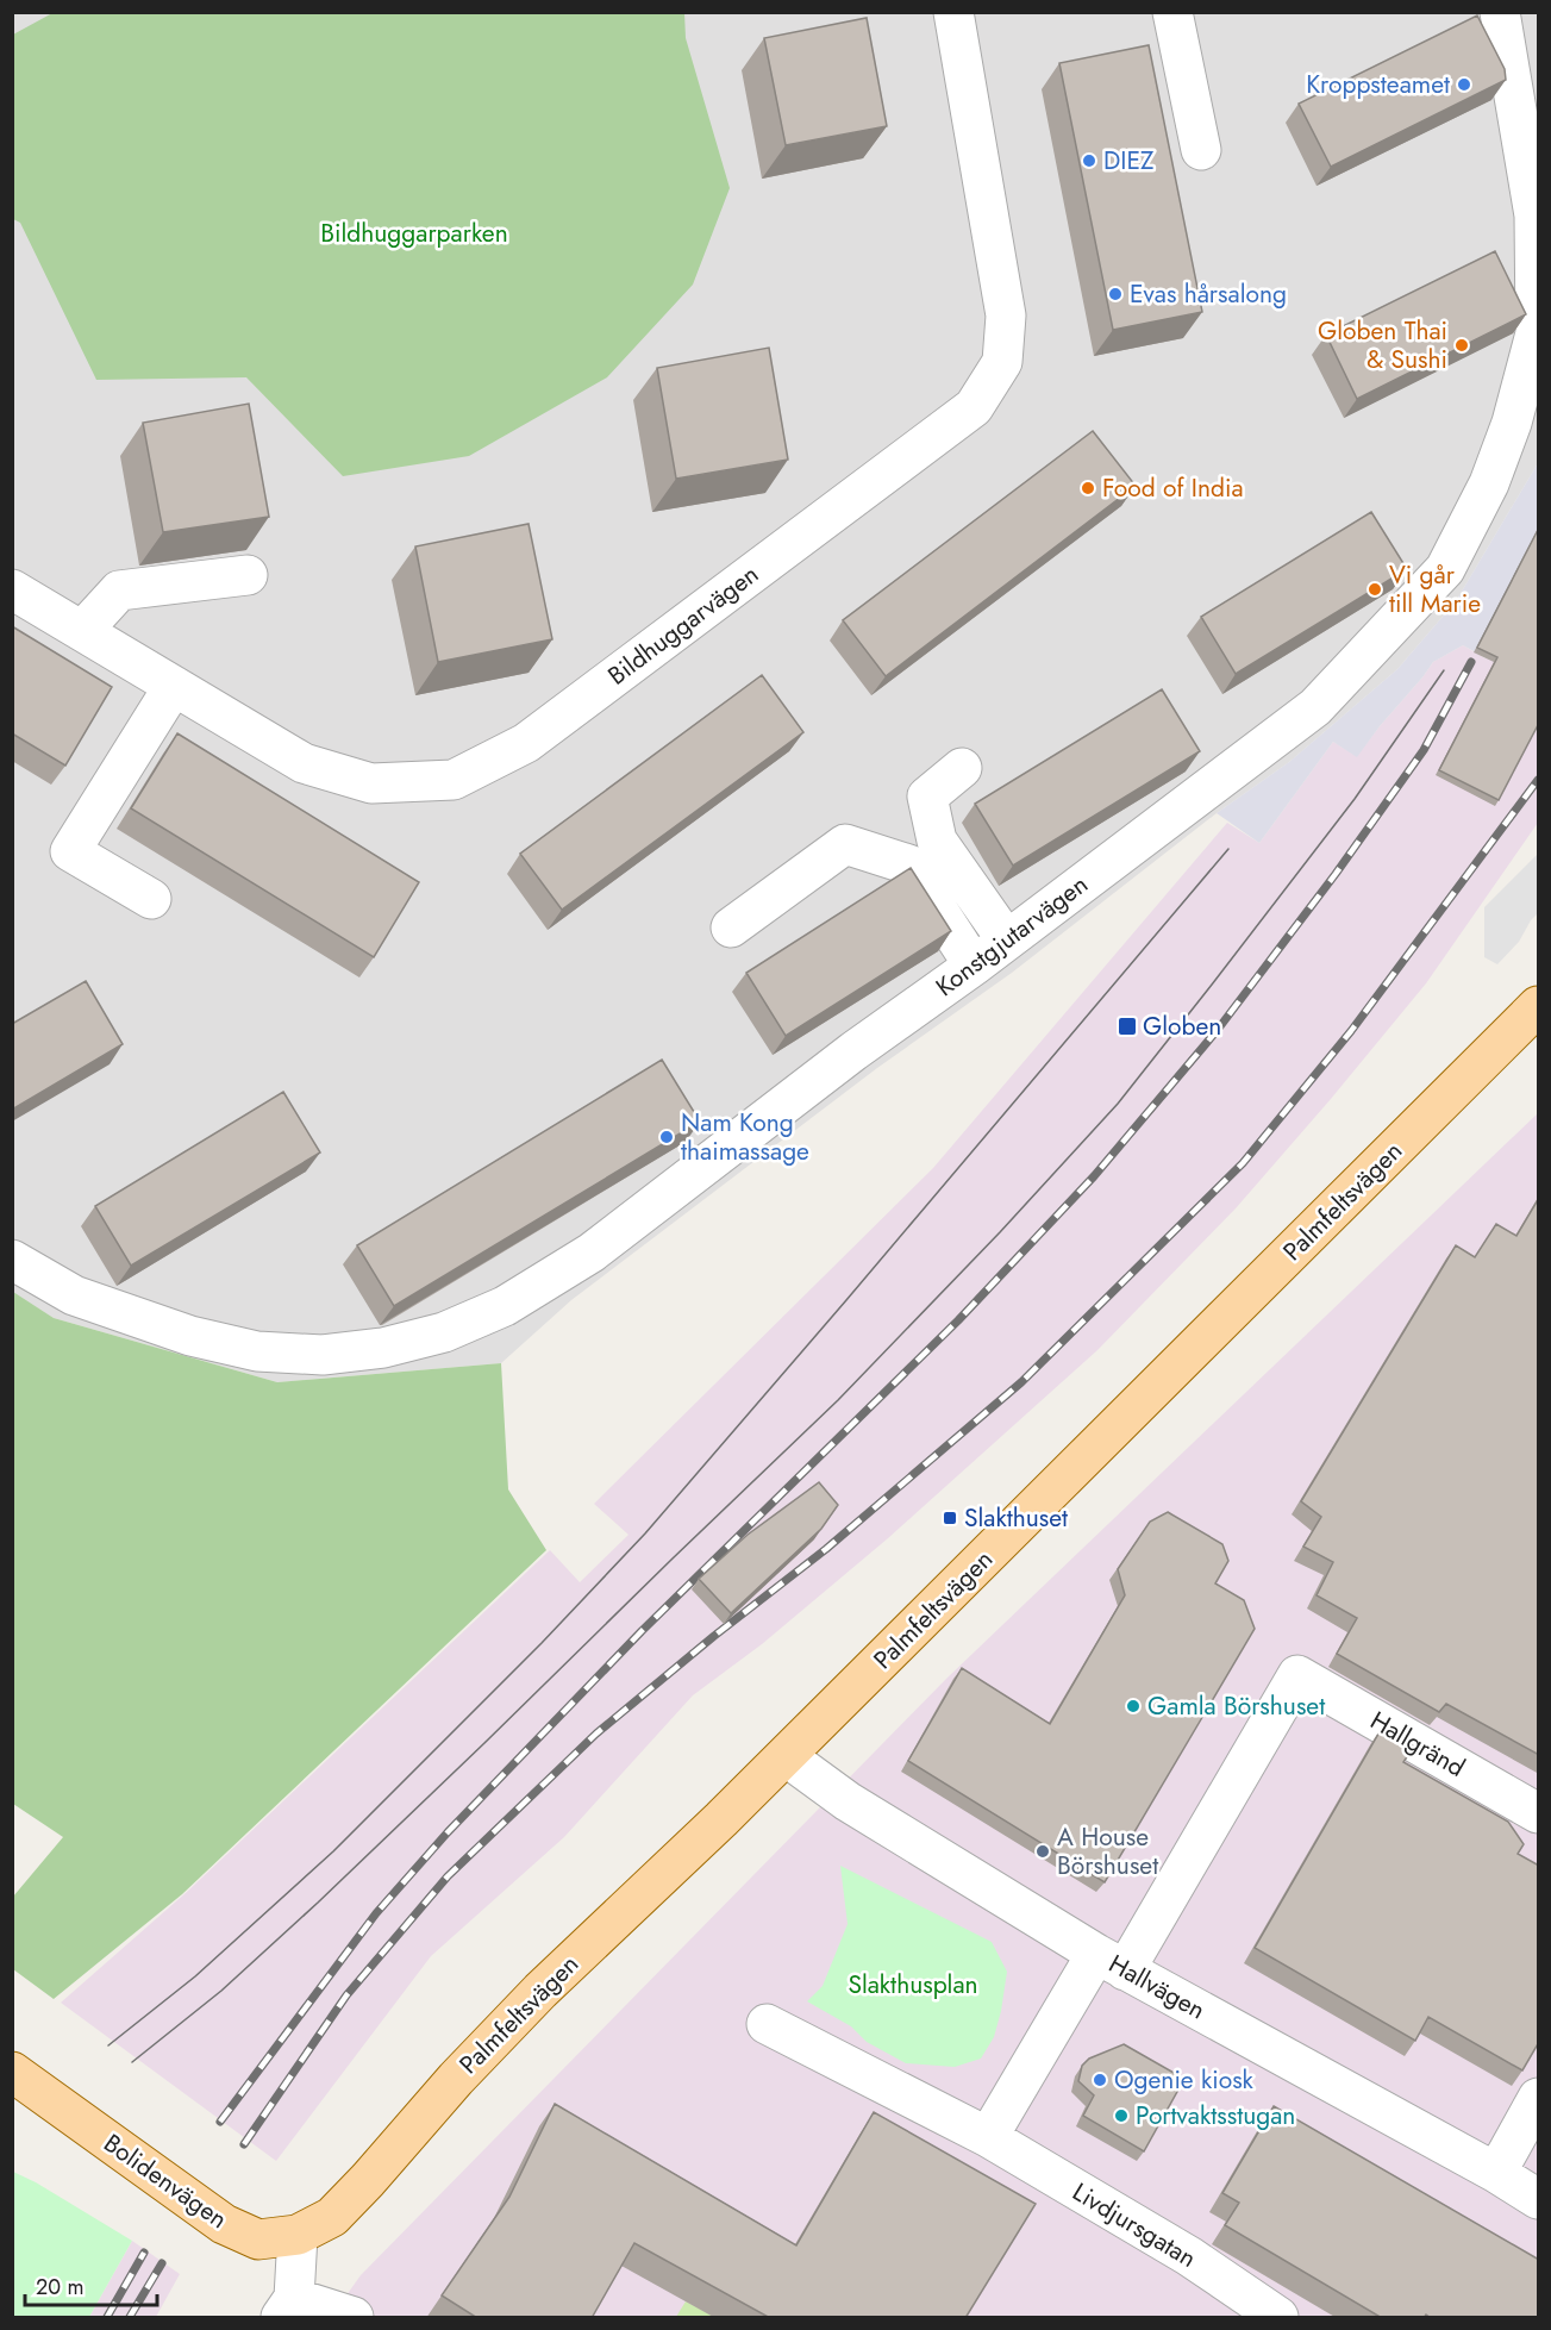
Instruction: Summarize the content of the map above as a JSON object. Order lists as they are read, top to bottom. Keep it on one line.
{"streets":{"main road":["Palmfeltsvägen","Bolidenvägen"],"street":["Bildhuggarvägen","Konstgjutarvägen","Hallgränd","Hallvägen","Livdjursgatan"]},"crossings":[["Palmfeltsvägen","Hallvägen"],["Palmfeltsvägen","Bolidenvägen"],["Hallgränd","Hallvägen"]],"parks":["Bildhuggarparken","Slakthusplan"],"places":{"other":["Kroppsteamet","DIEZ","Evas hårsalong","Globen Thai & Sushi","Food of India","Vi går till Marie","Nam Kong thaimassage","Gamla Börshuset","A House Börshuset","Ogenie kiosk","Portvaktsstugan"],"transit":["Globen","Slakthuset"]},"scale_bar":"20 m"}
